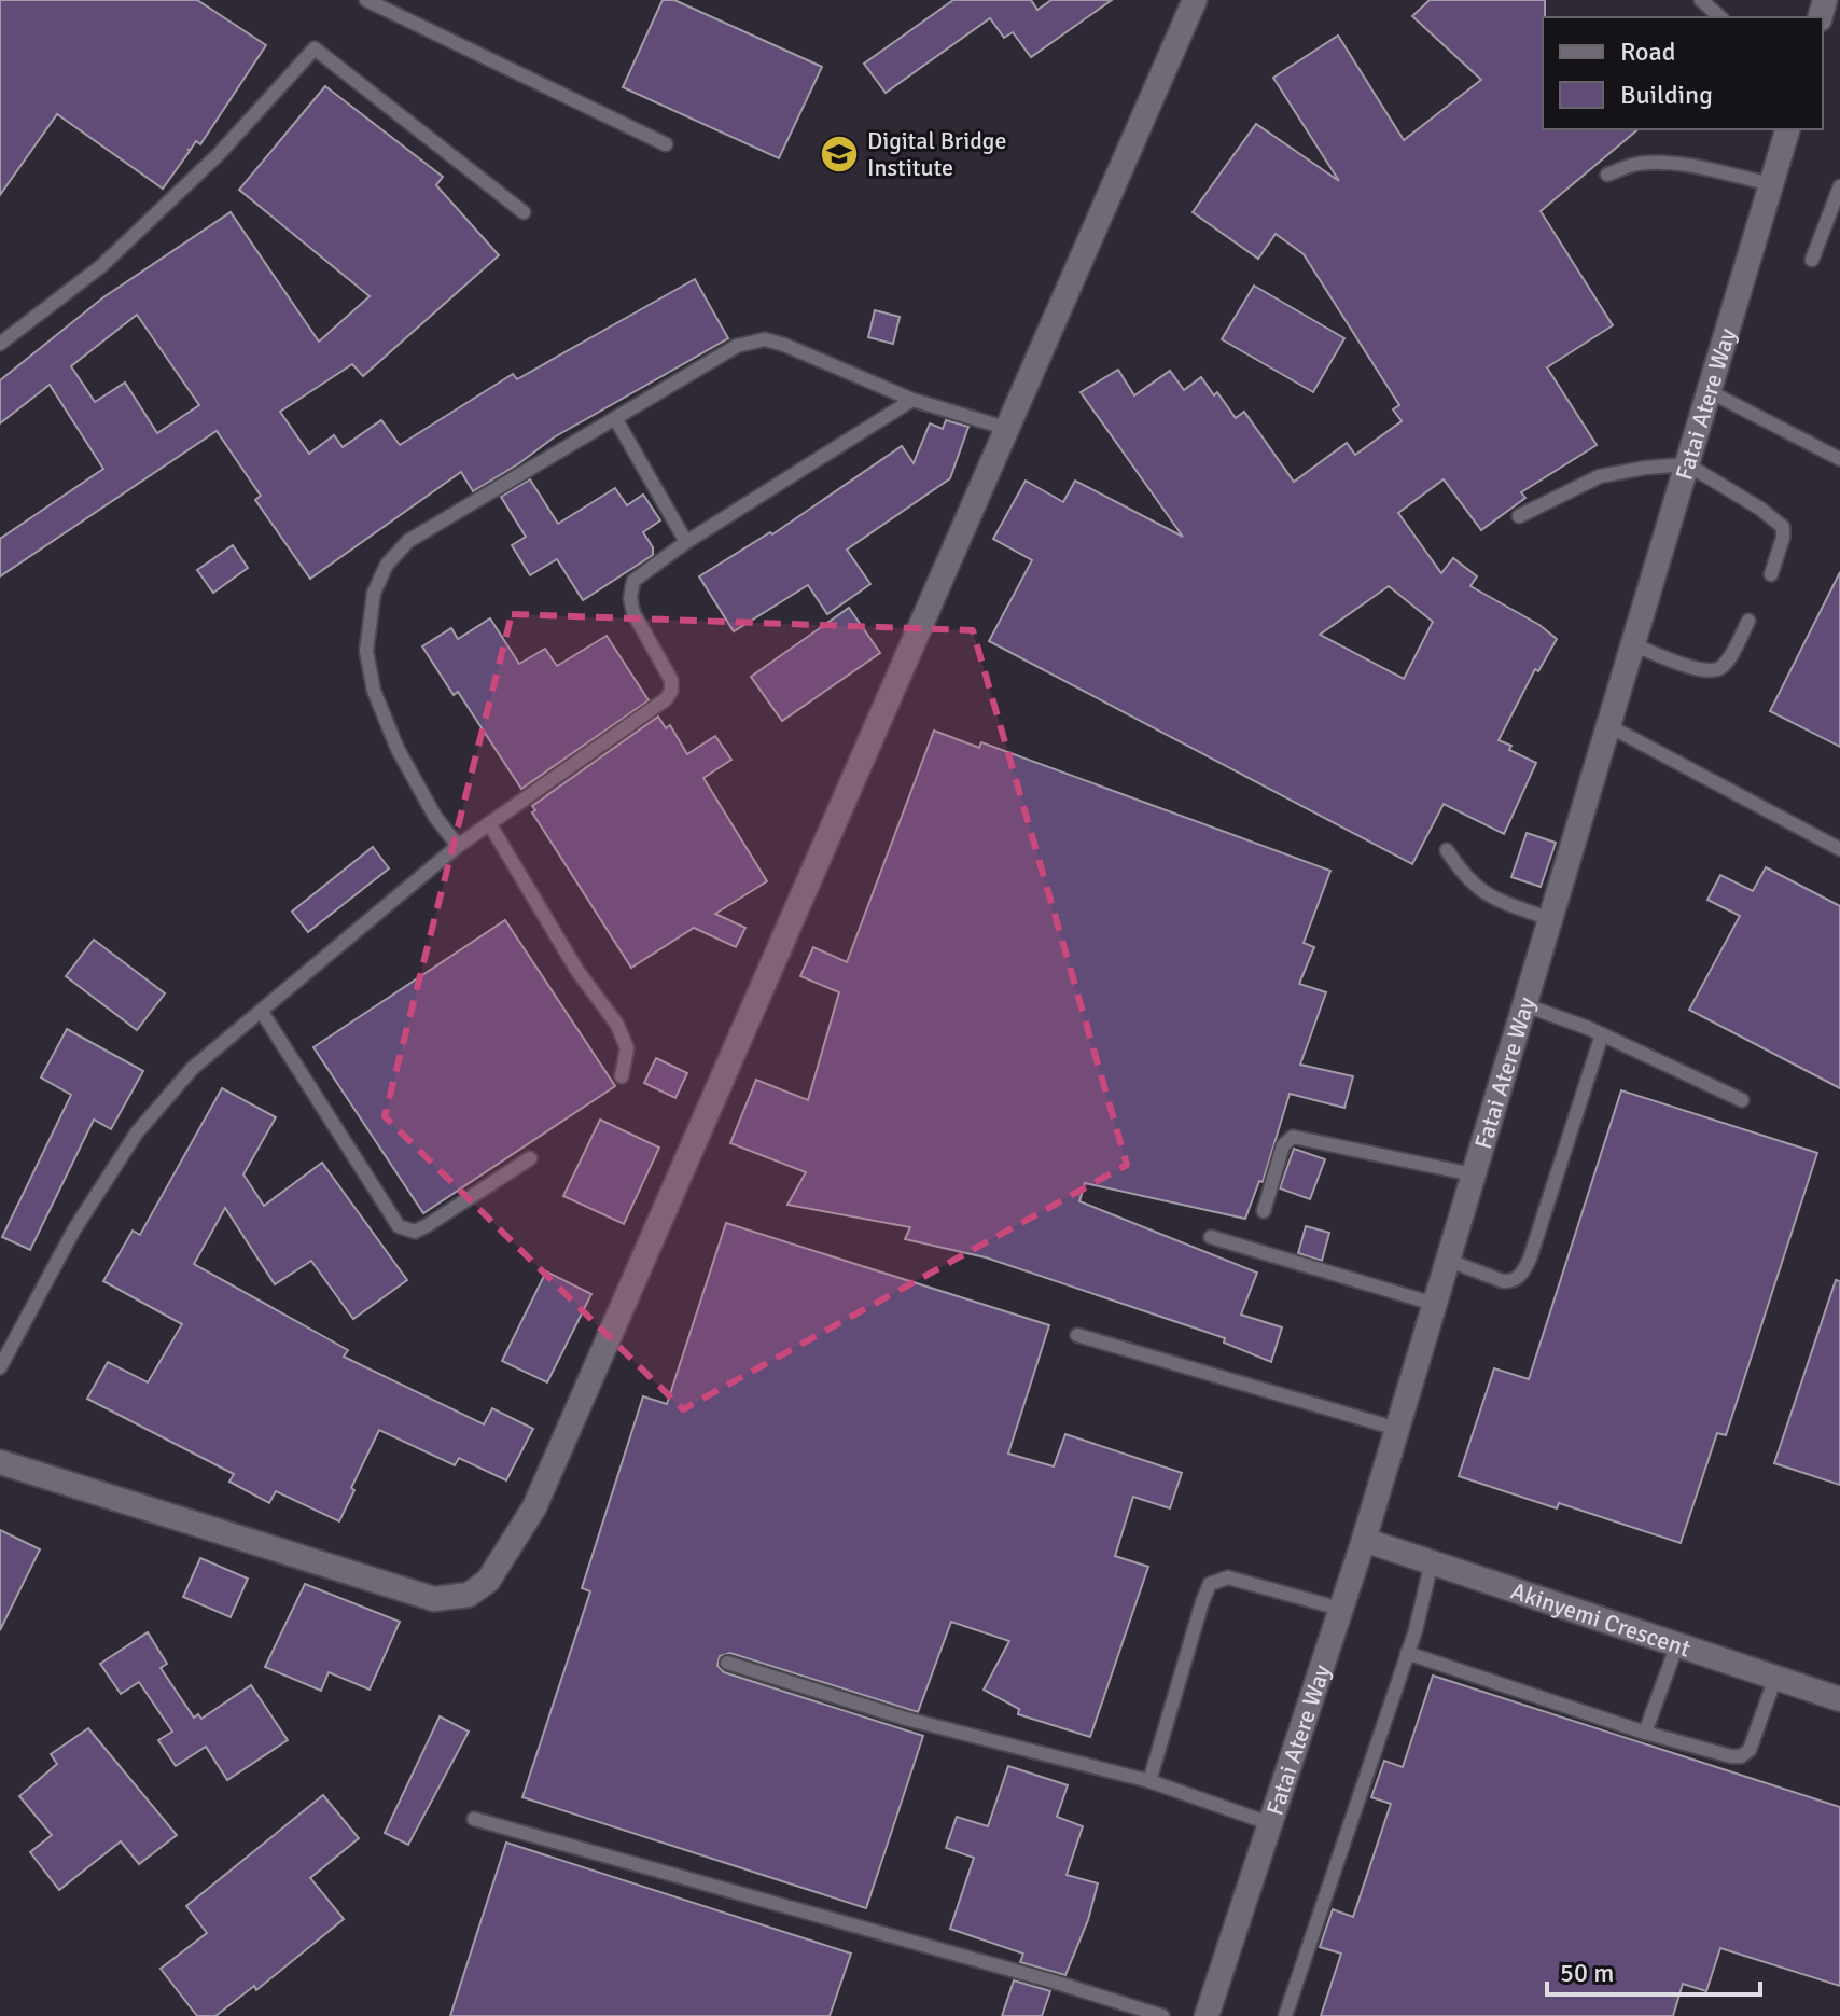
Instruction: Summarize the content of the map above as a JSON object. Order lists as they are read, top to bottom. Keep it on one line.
{"streets":{"street":["Fatai Atere Way","Akinyemi Crescent"]},"crossings":[["Fatai Atere Way","Akinyemi Crescent"]],"places":{"school or university":["Digital Bridge Institute"]},"legend":["Road","Building"],"scale_bar":"50 m"}
